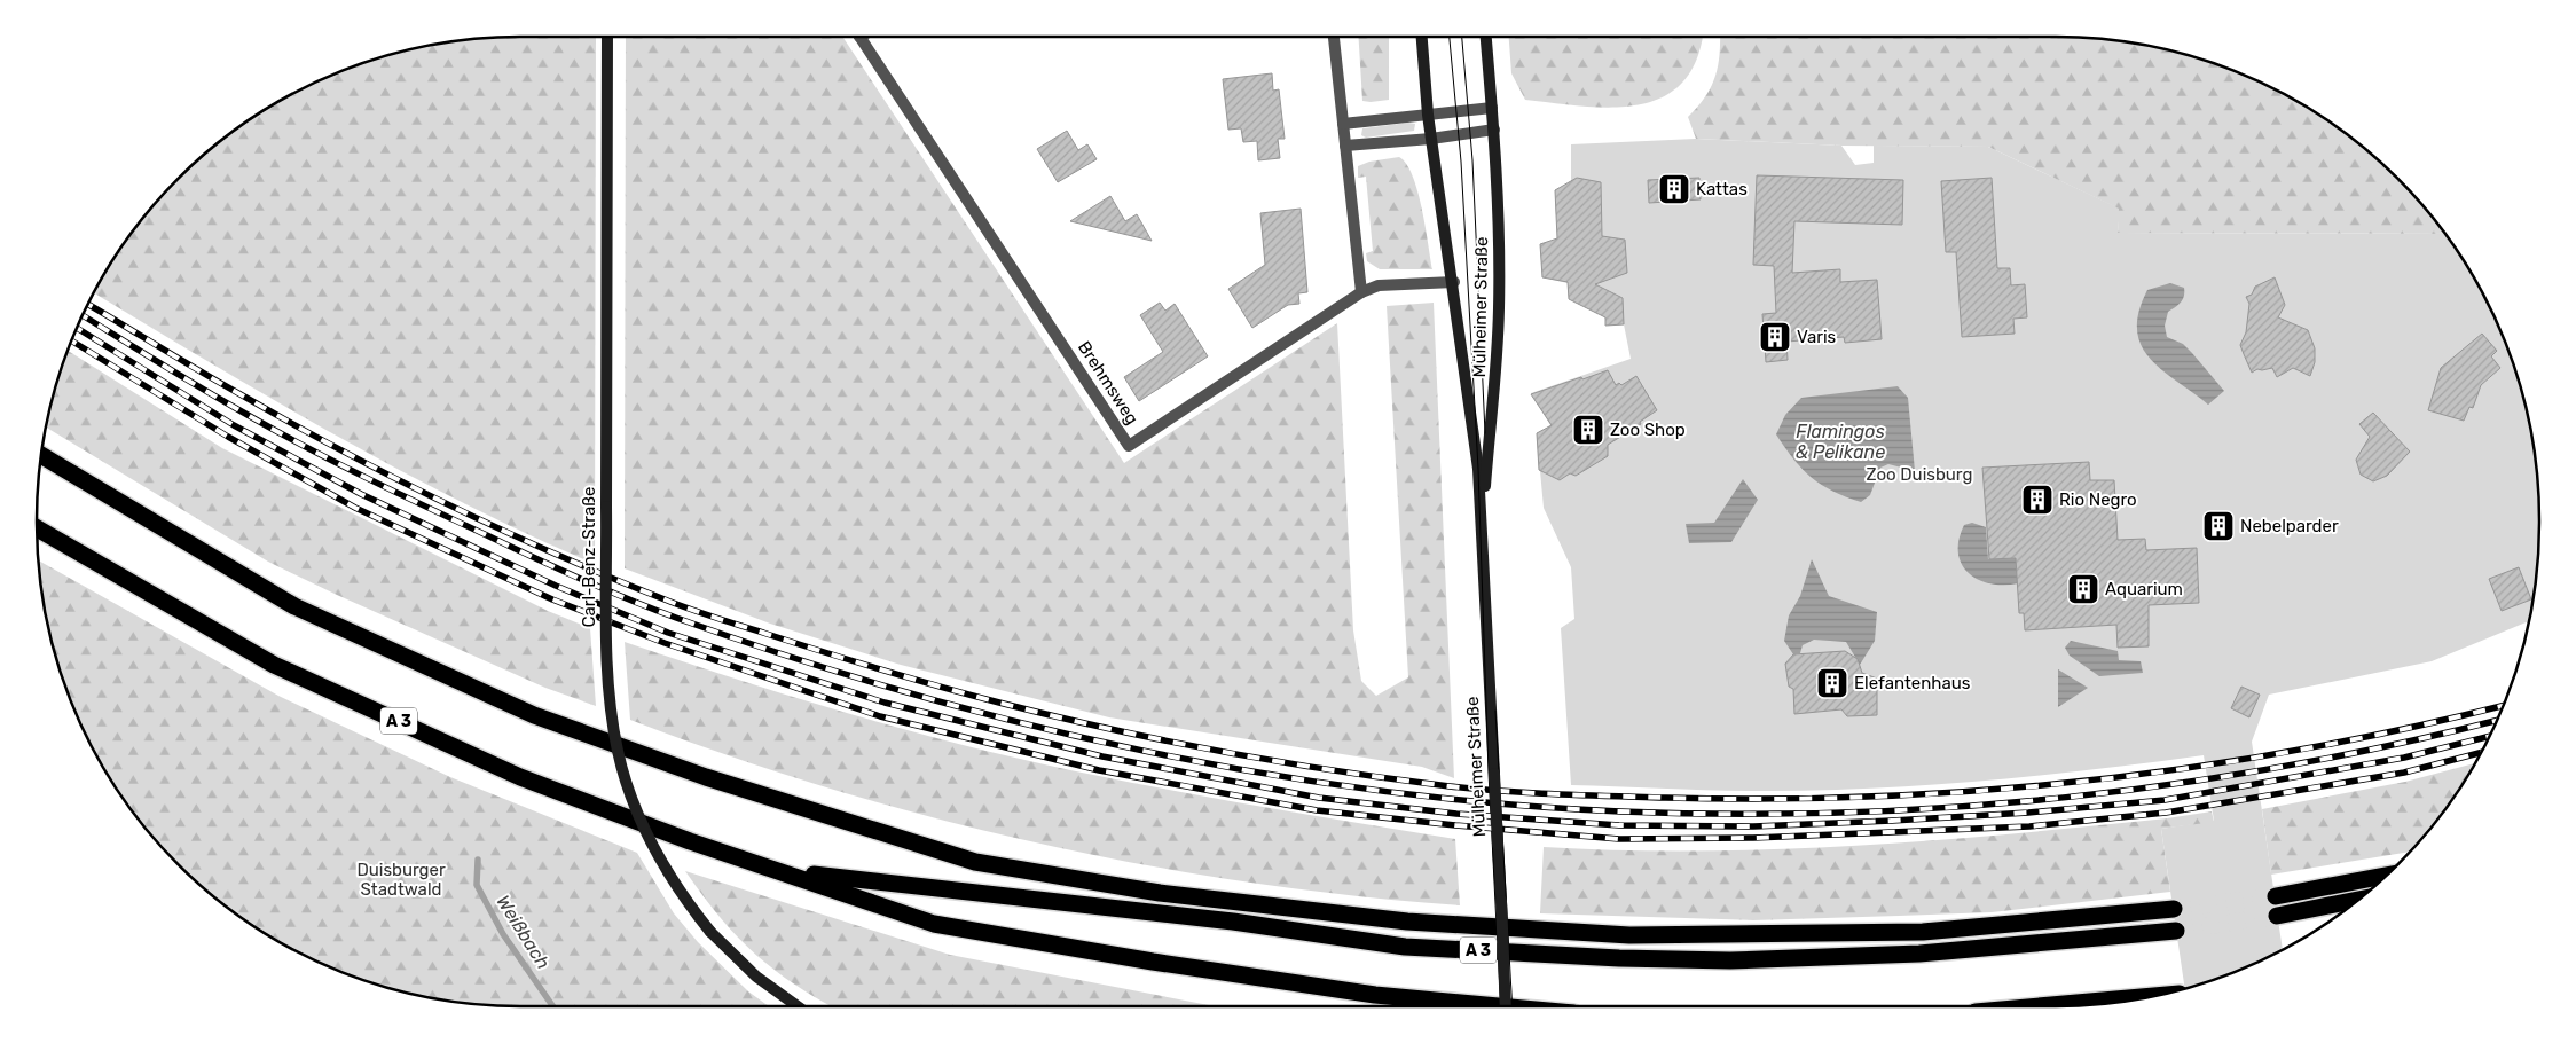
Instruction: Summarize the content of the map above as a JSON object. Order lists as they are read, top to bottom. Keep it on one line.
{"streets":{"highway":["A 3"],"main road":["Mülheimer Straße","Carl-Benz-Straße"],"street":["Brehmsweg"]},"crossings":[["Mülheimer Straße","Brehmsweg"]],"water":["Flamingos & Pelikane","Weißbach"],"parks":["Zoo Duisburg","Duisburger Stadtwald"],"places":{"building":["Kattas","Varis","Zoo Shop","Rio Negro","Nebelparder","Aquarium","Elefantenhaus"]}}
